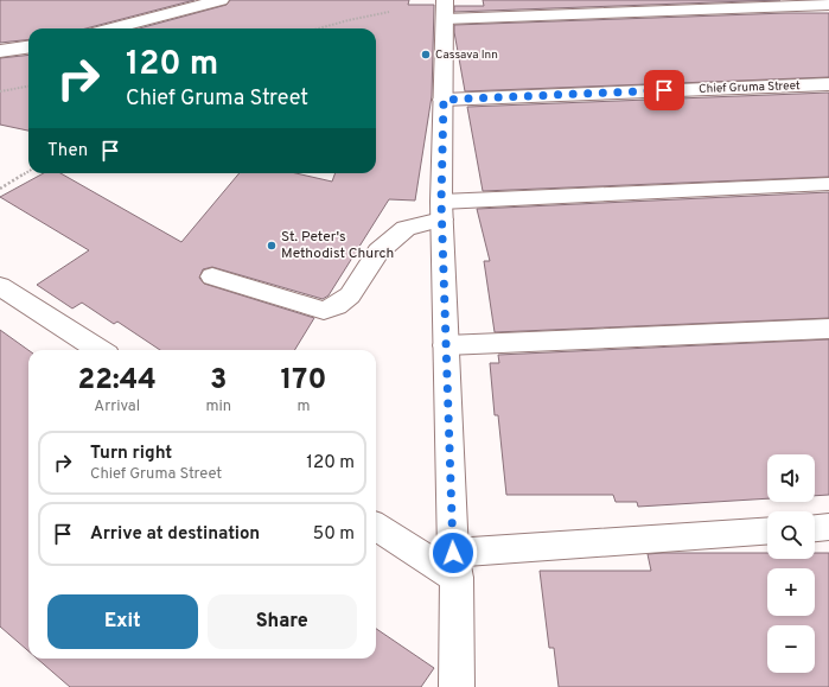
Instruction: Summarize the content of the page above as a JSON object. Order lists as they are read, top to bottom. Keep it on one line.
{"streets":{"street":["Chief Gruma Street"]},"places":["Cassava Inn","St. Peter's Methodist Church"],"page":{"turn":["120 m","Chief Gruma Street"],"then":"Then","eta":["22:44","Arrival","3","min","170","m"],"list":[{"name":"Turn right","note":"Chief Gruma Street","value":"120 m"},{"name":"Arrive at destination","value":"50 m"}],"map_buttons":["+","−"],"buttons":["Exit","Share"]}}
